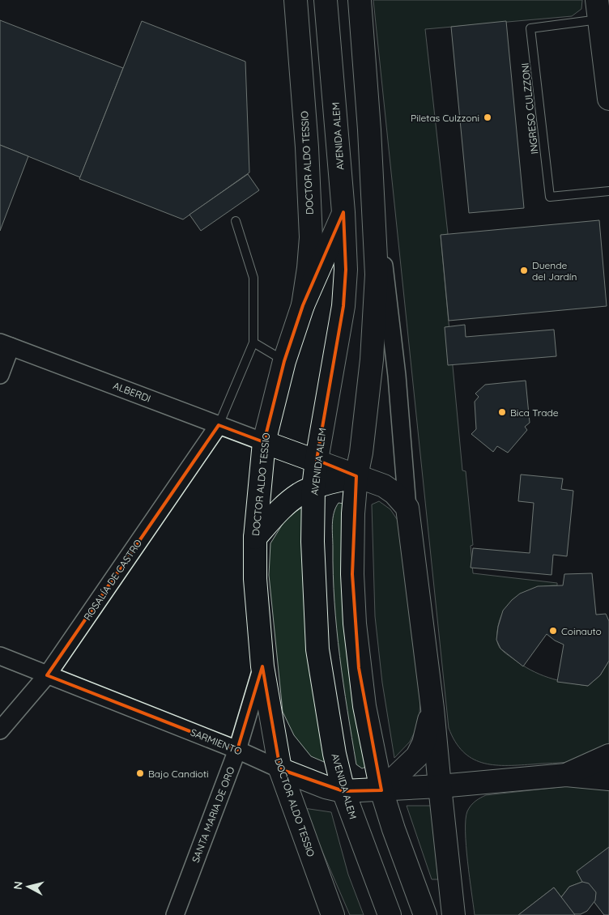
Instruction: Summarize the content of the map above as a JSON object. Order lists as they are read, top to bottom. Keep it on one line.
{"streets":{"main road":["AVENIDA ALEM","DOCTOR ALDO TESSIO","SARMIENTO"],"street":["ALBERDI","ROSALÍA DE CASTRO","SANTA MARIA DE ORO"],"lane":["INGRESO CULZZONI"]},"crossings":[["AVENIDA ALEM","SARMIENTO"],["DOCTOR ALDO TESSIO","ALBERDI"],["DOCTOR ALDO TESSIO","SARMIENTO"],["DOCTOR ALDO TESSIO","SANTA MARIA DE ORO"],["ALBERDI","ROSALÍA DE CASTRO"],["ROSALÍA DE CASTRO","SARMIENTO"],["SARMIENTO","SANTA MARIA DE ORO"]],"places":["Piletas Culzzoni","Duende del Jardín","Bica Trade","Coinauto","Bajo Candioti"],"north":"left"}
